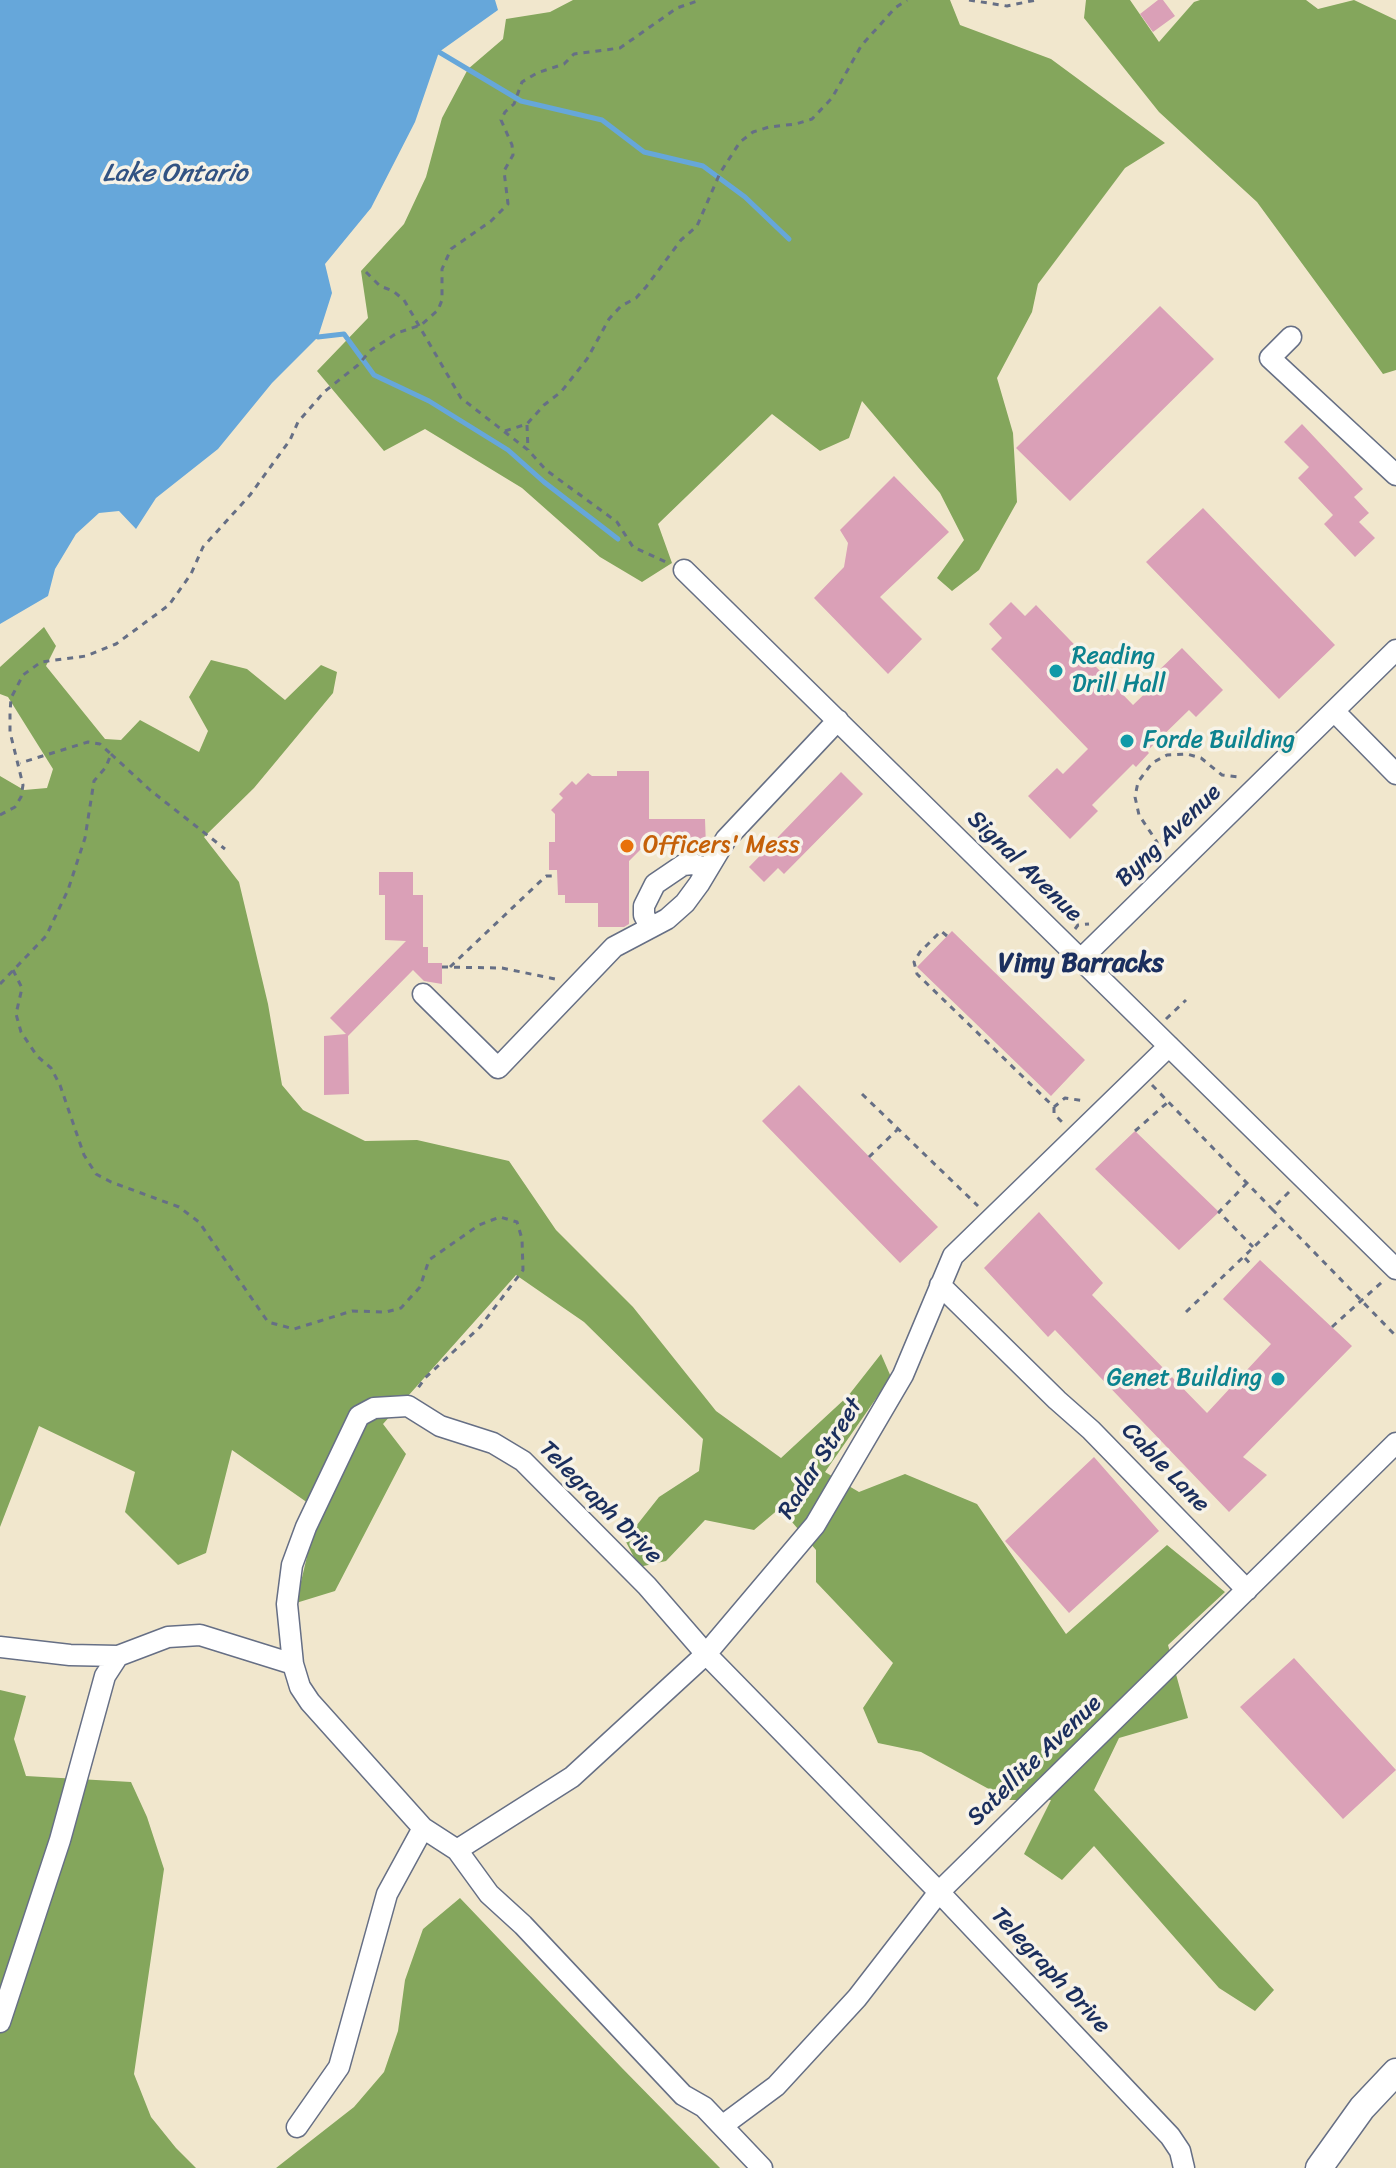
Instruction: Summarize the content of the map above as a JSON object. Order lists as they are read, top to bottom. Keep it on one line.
{"streets":{"street":["Byng Avenue","Signal Avenue","Radar Street","Cable Lane","Telegraph Drive","Satellite Avenue"]},"crossings":[["Byng Avenue","Signal Avenue"],["Signal Avenue","Radar Street"],["Radar Street","Cable Lane"],["Radar Street","Telegraph Drive"],["Cable Lane","Satellite Avenue"],["Telegraph Drive","Satellite Avenue"]],"districts":["Vimy Barracks"],"water":["Lake Ontario"],"places":["Reading Drill Hall","Forde Building","Officers' Mess","Genet Building"]}
